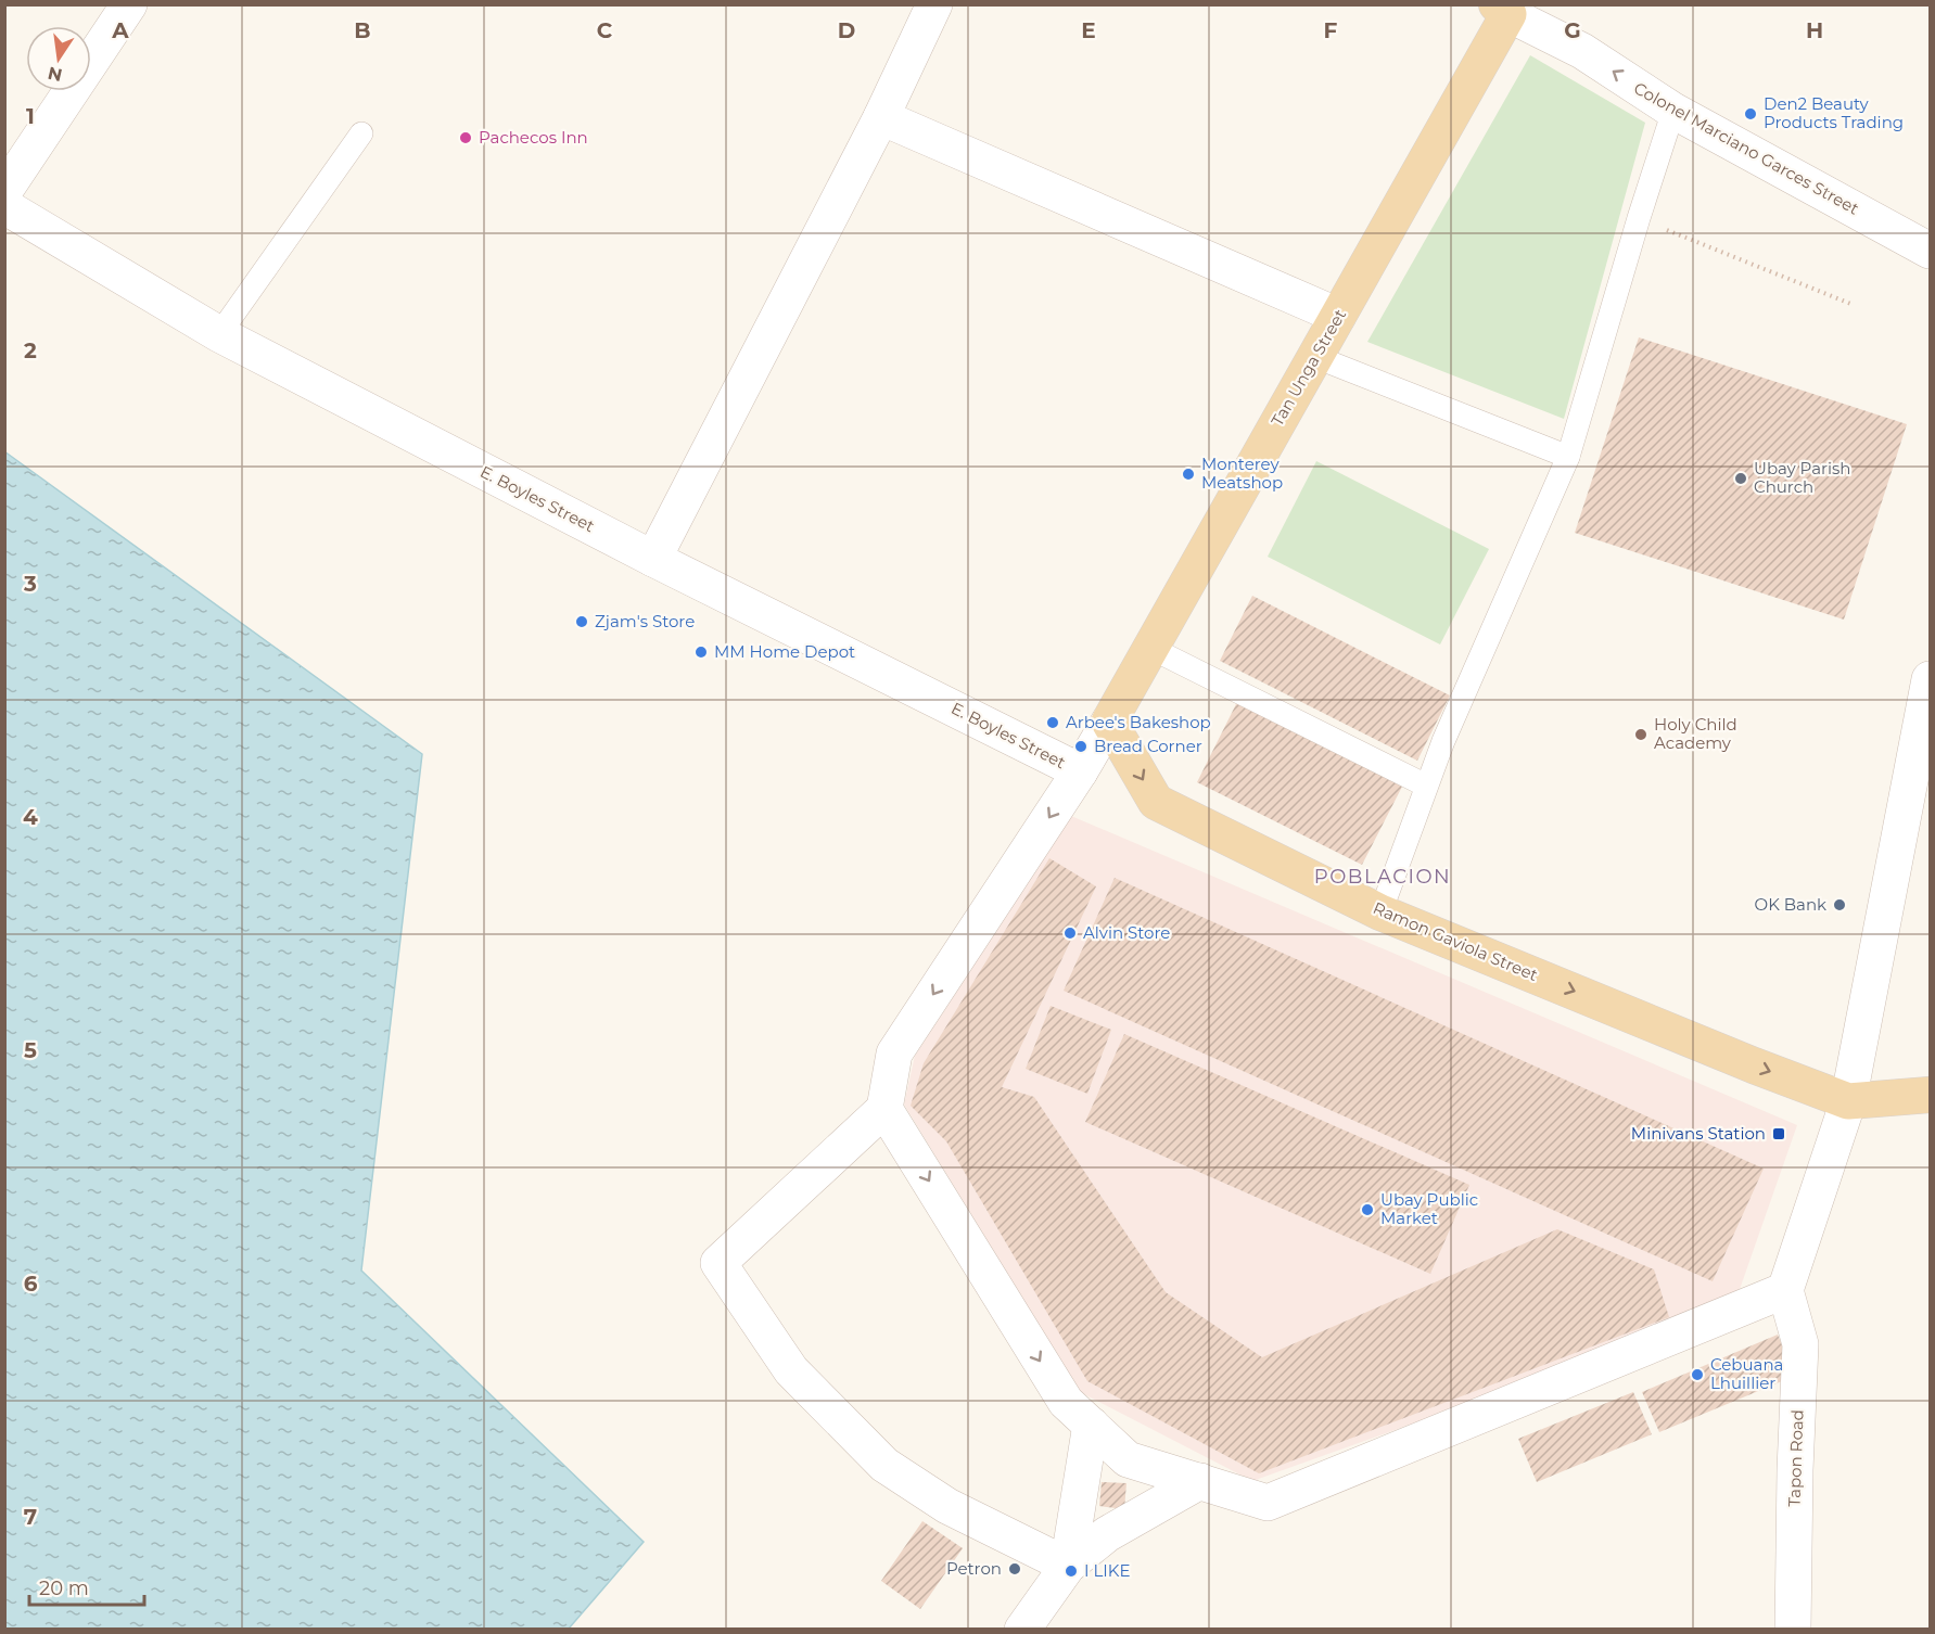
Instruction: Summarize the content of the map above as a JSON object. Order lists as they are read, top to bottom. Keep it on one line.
{"streets":{"main road":["Tan Unga Street","Ramon Gaviola Street"],"street":["Colonel Marciano Garces Street","E. Boyles Street","Tapon Road"]},"crossings":[["Colonel Marciano Garces Street","Tan Unga Street"],["Tan Unga Street","Ramon Gaviola Street"]],"one_way":["Colonel Marciano Garces Street","Ramon Gaviola Street"],"districts":["POBLACION"],"places":{"other":["Den2 Beauty Products Trading","Pachecos Inn","Monterey Meatshop","Ubay Parish Church","Zjam's Store","MM Home Depot","Arbee's Bakeshop","Holy Child Academy","Bread Corner","OK Bank","Alvin Store","Ubay Public Market","Cebuana Lhuillier","Petron","I LIKE"],"transit":["Minivans Station"]},"scale_bar":"20 m","north":"bottom","grid":{"columns":["A","B","C","D","E","F","G","H"],"rows":["1","2","3","4","5","6","7"]}}
